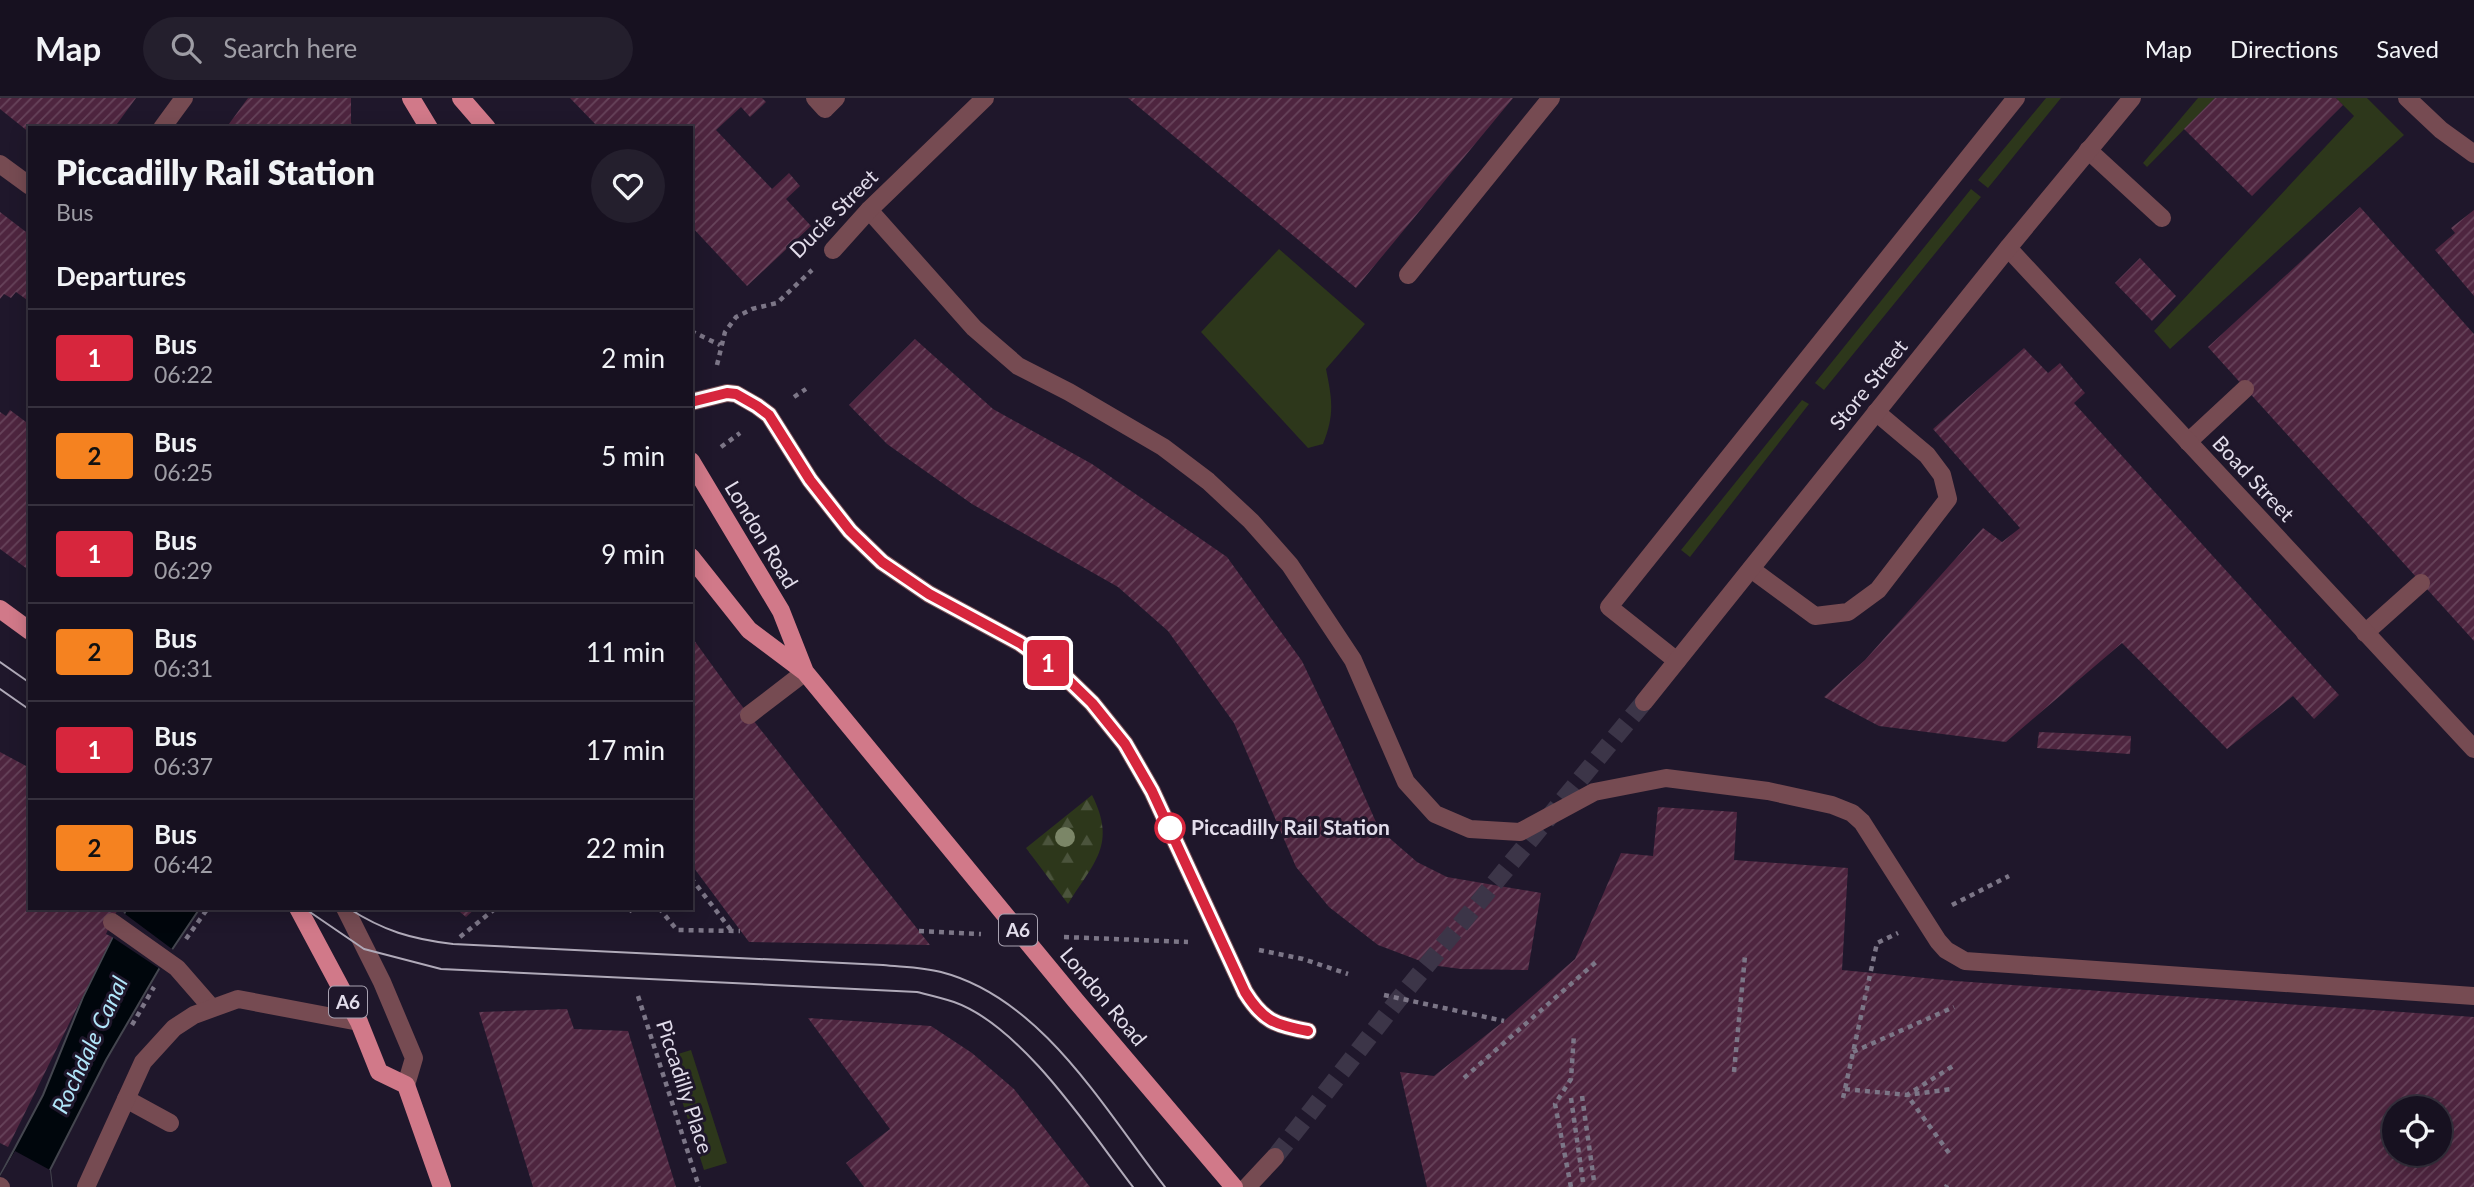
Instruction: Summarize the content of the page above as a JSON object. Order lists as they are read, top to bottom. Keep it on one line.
{"streets":{"main road":["London Road","A6"],"street":["Ducie Street","Store Street","Boad Street"],"path":["Piccadilly Place"]},"crossings":[["Store Street","Boad Street"]],"water":["Rochdale Canal"],"places":["Piccadilly Rail Station"],"lines":["bus line 1"],"page":{"header":"Map","search":"Search here","nav":["Map","Directions","Saved"],"on_map":"1","heading":[["Piccadilly Rail Station","Bus"],"Departures"],"list":[{"mark":"1","name":"Bus","note":"06:22","value":"2 min"},{"mark":"2","name":"Bus","note":"06:25","value":"5 min"},{"mark":"1","name":"Bus","note":"06:29","value":"9 min"},{"mark":"2","name":"Bus","note":"06:31","value":"11 min"},{"mark":"1","name":"Bus","note":"06:37","value":"17 min"},{"mark":"2","name":"Bus","note":"06:42","value":"22 min"}]}}
